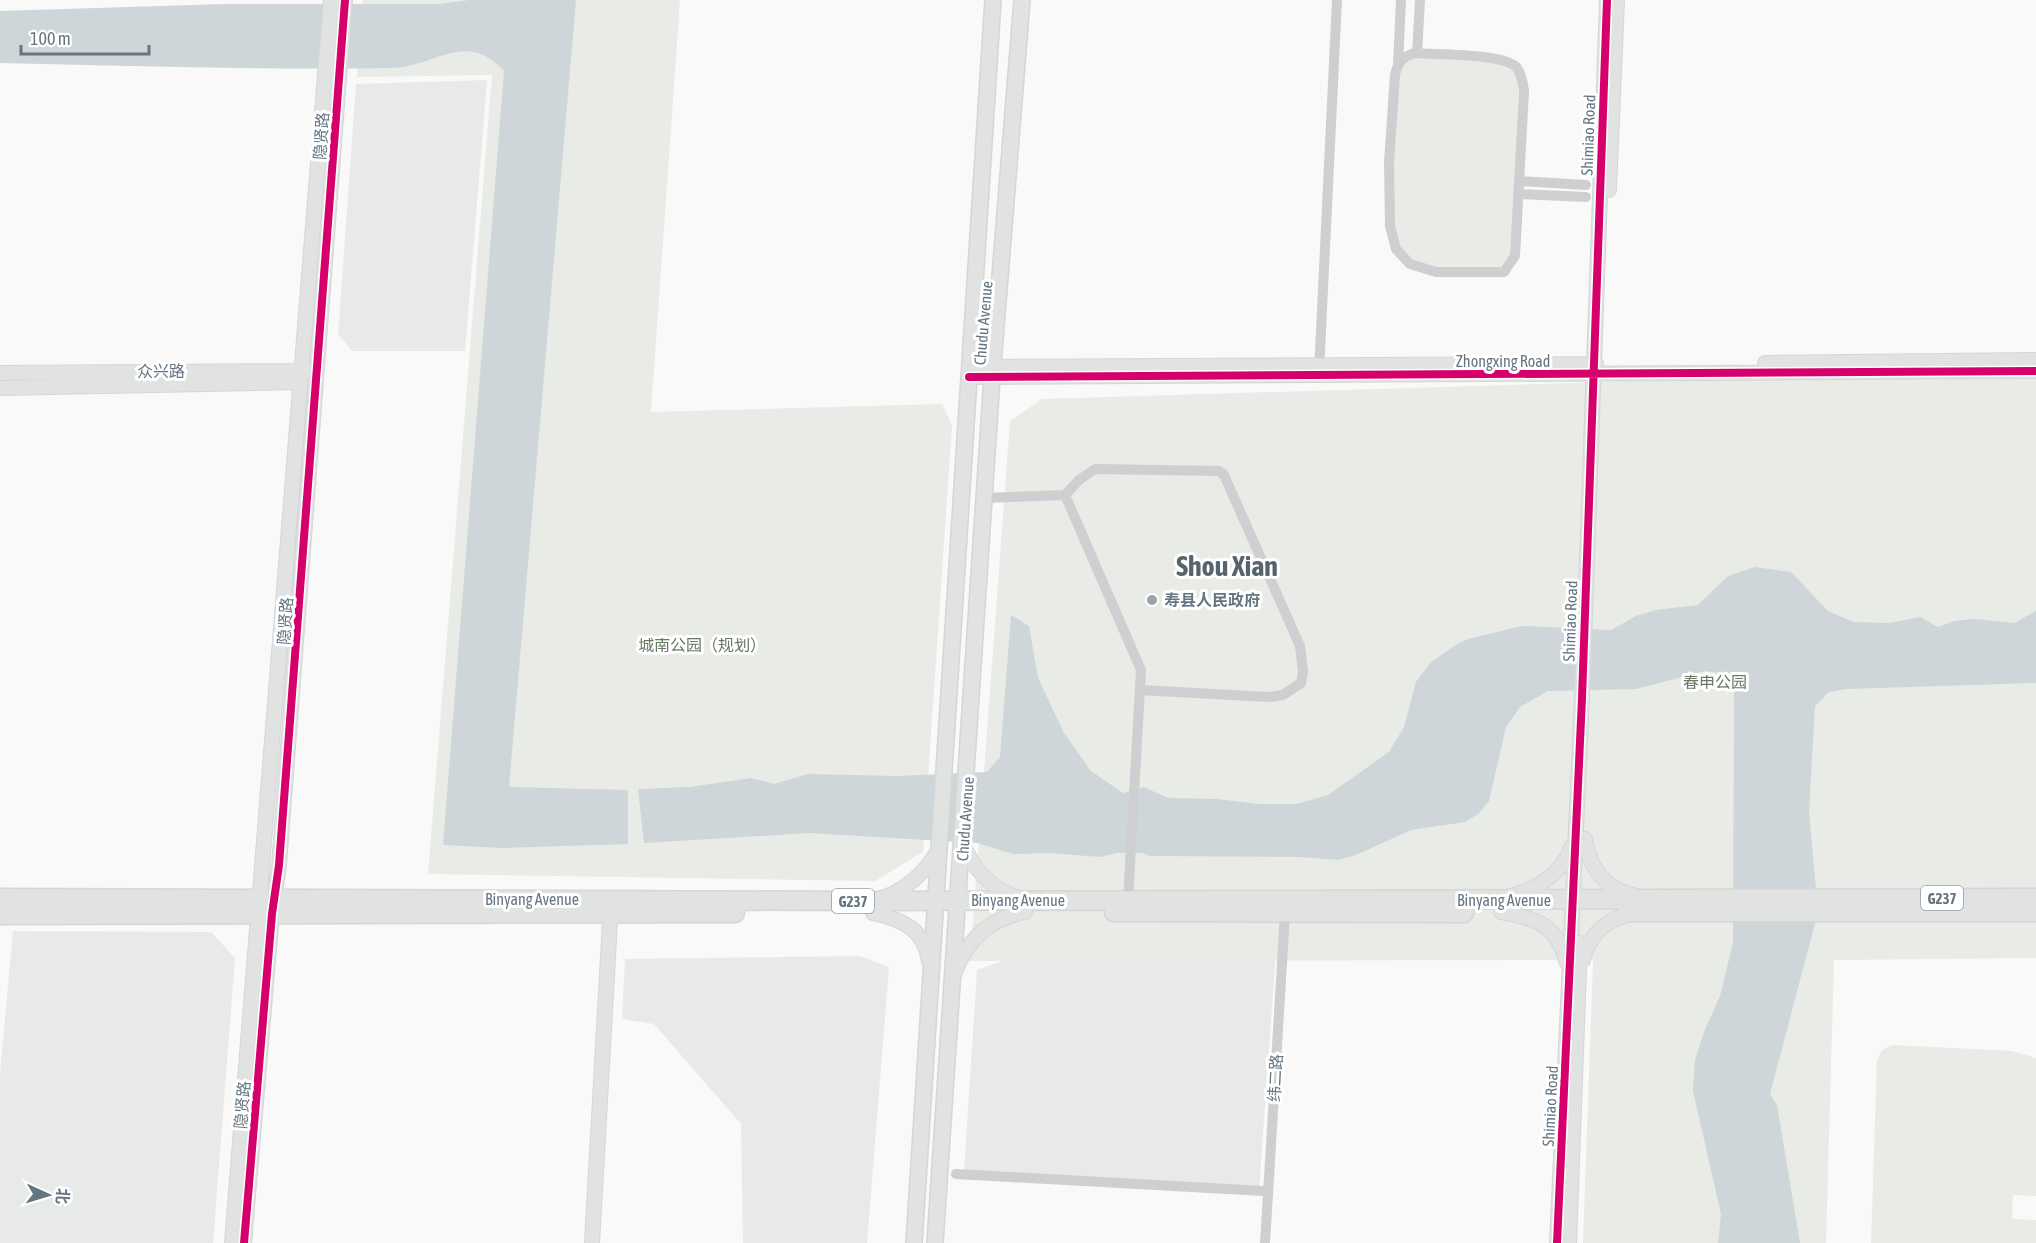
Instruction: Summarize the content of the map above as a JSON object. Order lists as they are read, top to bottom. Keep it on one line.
{"streets":{"highway":["G237","Binyang Avenue"],"main road":["Chudu Avenue"],"street":["Shimiao Road","隐贤路","Zhongxing Road","众兴路","纬二路"]},"crossings":[["Shimiao Road","Zhongxing Road"],["Shimiao Road","Binyang Avenue"],["隐贤路","众兴路"],["隐贤路","Binyang Avenue"],["Chudu Avenue","Zhongxing Road"],["Chudu Avenue","Binyang Avenue"],["Binyang Avenue","纬二路"]],"districts":["Shou Xian"],"parks":["城南公园（规划）","春申公园"],"places":["寿县人民政府"],"scale_bar":"100 m","north":"right"}
